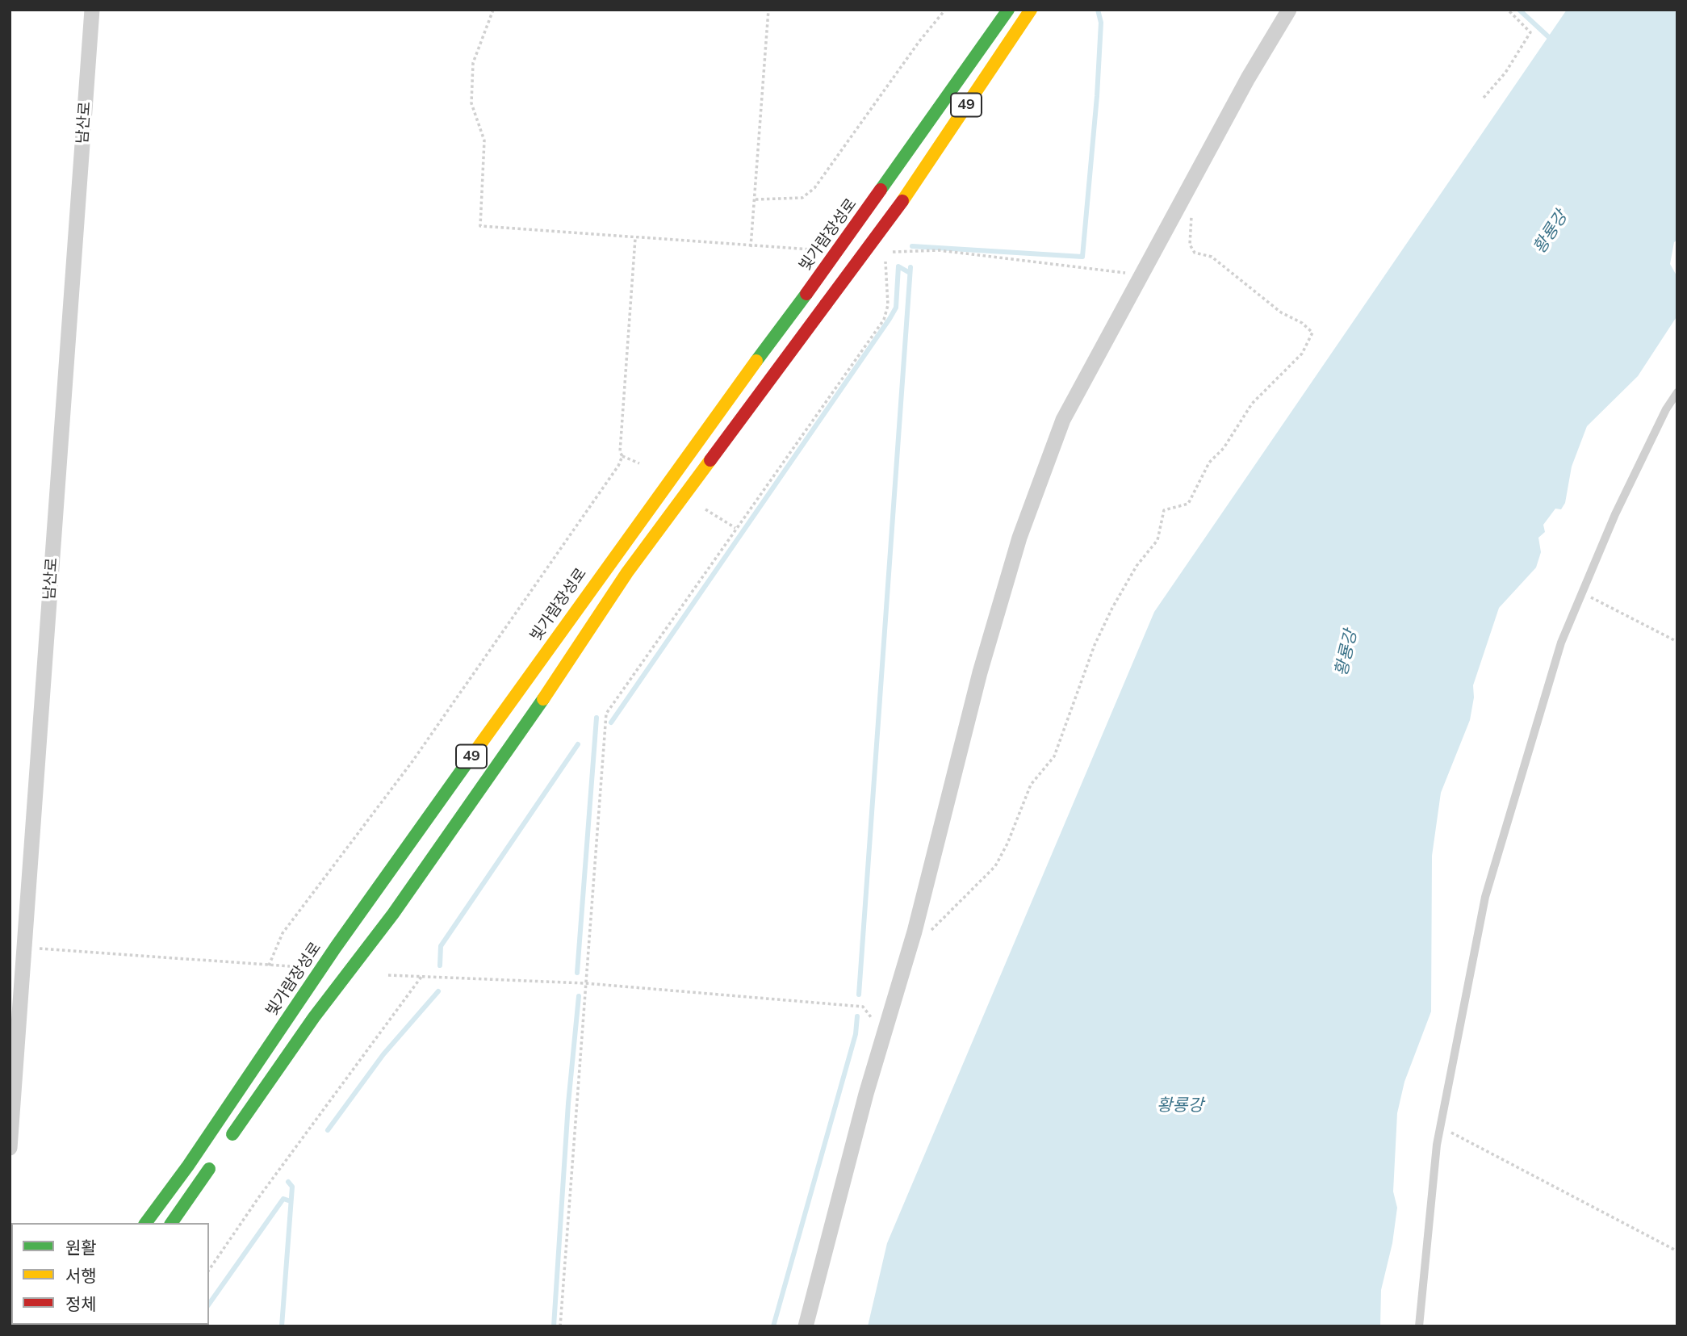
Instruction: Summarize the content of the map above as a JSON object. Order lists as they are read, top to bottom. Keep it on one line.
{"streets":{"highway":["49","빛가람장성로"],"street":["남산로"]},"water":["황룡강"],"legend":["원활","서행","정체"]}
